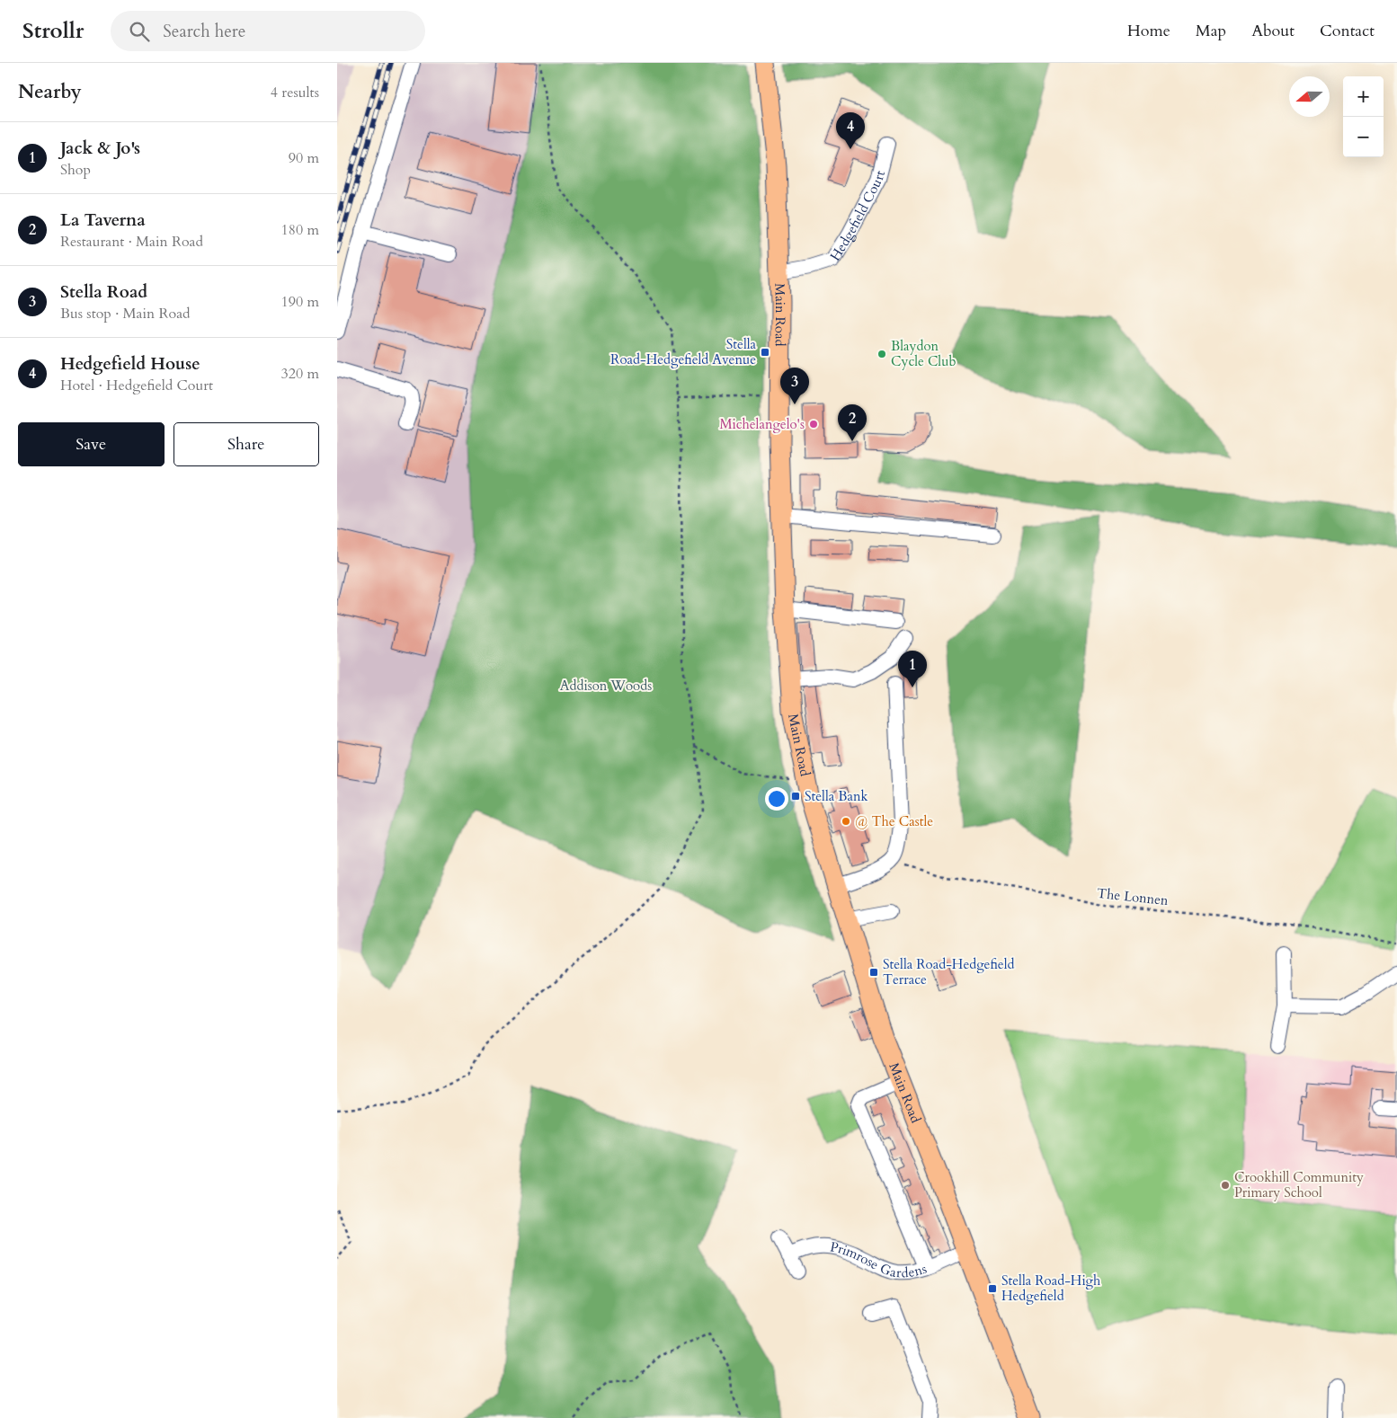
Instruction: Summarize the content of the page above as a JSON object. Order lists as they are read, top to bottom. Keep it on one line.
{"streets":{"main road":["Main Road"],"street":["Hedgefield Court","Primrose Gardens"],"path":["The Lonnen"]},"crossings":[["Hedgefield Court","Main Road"],["Main Road","Primrose Gardens"]],"parks":["Addison Woods"],"places":{"transit":["Stella Road-Hedgefield Avenue","Stella Bank","Stella Road-Hedgefield Terrace","Stella Road-High Hedgefield"],"other":["Blaydon Cycle Club","Michelangelo's","@ The Castle","Crookhill Community Primary School"]},"north":"left","page":{"header":"Strollr","search":"Search here","nav":["Home","Map","About","Contact"],"heading":["Nearby","4 results"],"map_buttons":["+","−"],"pins":["4","3","2","1"],"list":[{"mark":"1","name":"Jack & Jo's","note":"Shop","value":"90 m"},{"mark":"2","name":"La Taverna","note":"Restaurant · Main Road","value":"180 m"},{"mark":"3","name":"Stella Road","note":"Bus stop · Main Road","value":"190 m"},{"mark":"4","name":"Hedgefield House","note":"Hotel · Hedgefield Court","value":"320 m"}],"buttons":["Save","Share"]}}
